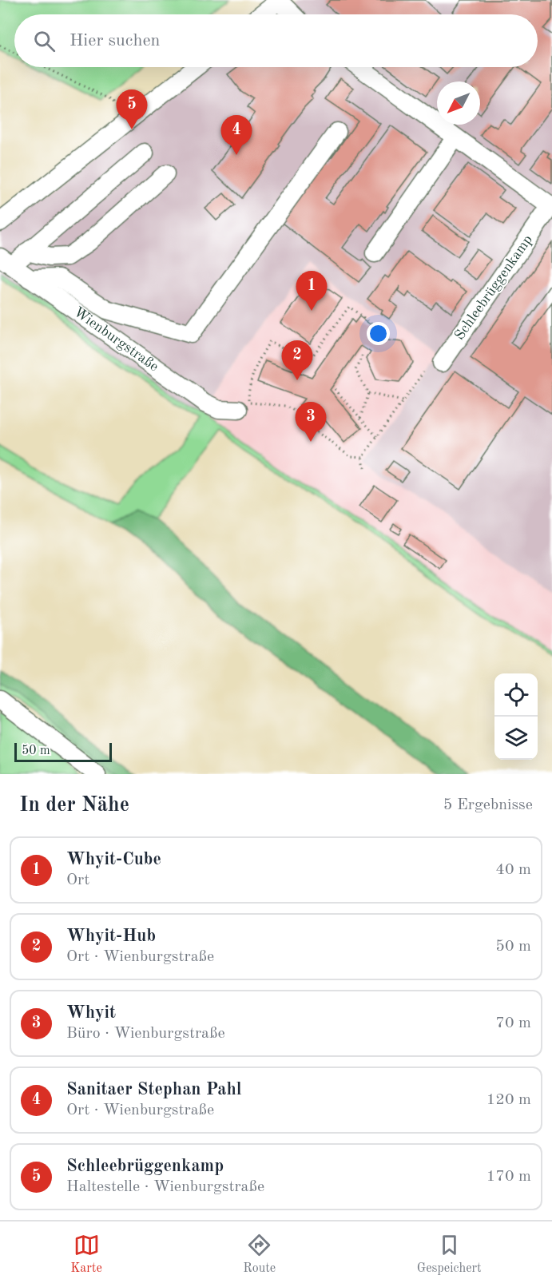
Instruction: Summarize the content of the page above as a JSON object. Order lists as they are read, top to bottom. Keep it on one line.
{"streets":{"street":["Schleebrüggenkamp","Wienburgstraße"]},"scale_bar":"50 m","north":"bottom left","page":{"search":"Hier suchen","pins":["5","4","1","2","3"],"scale":"50 m","heading":["In der Nähe","5 Ergebnisse"],"list":[{"mark":"1","name":"Whyit-Cube","note":"Ort","value":"40 m"},{"mark":"2","name":"Whyit-Hub","note":"Ort · Wienburgstraße","value":"50 m"},{"mark":"3","name":"Whyit","note":"Büro · Wienburgstraße","value":"70 m"},{"mark":"4","name":"Sanitaer Stephan Pahl","note":"Ort · Wienburgstraße","value":"120 m"},{"mark":"5","name":"Schleebrüggenkamp","note":"Haltestelle · Wienburgstraße","value":"170 m"}],"nav":["Karte","Route","Gespeichert"]}}
